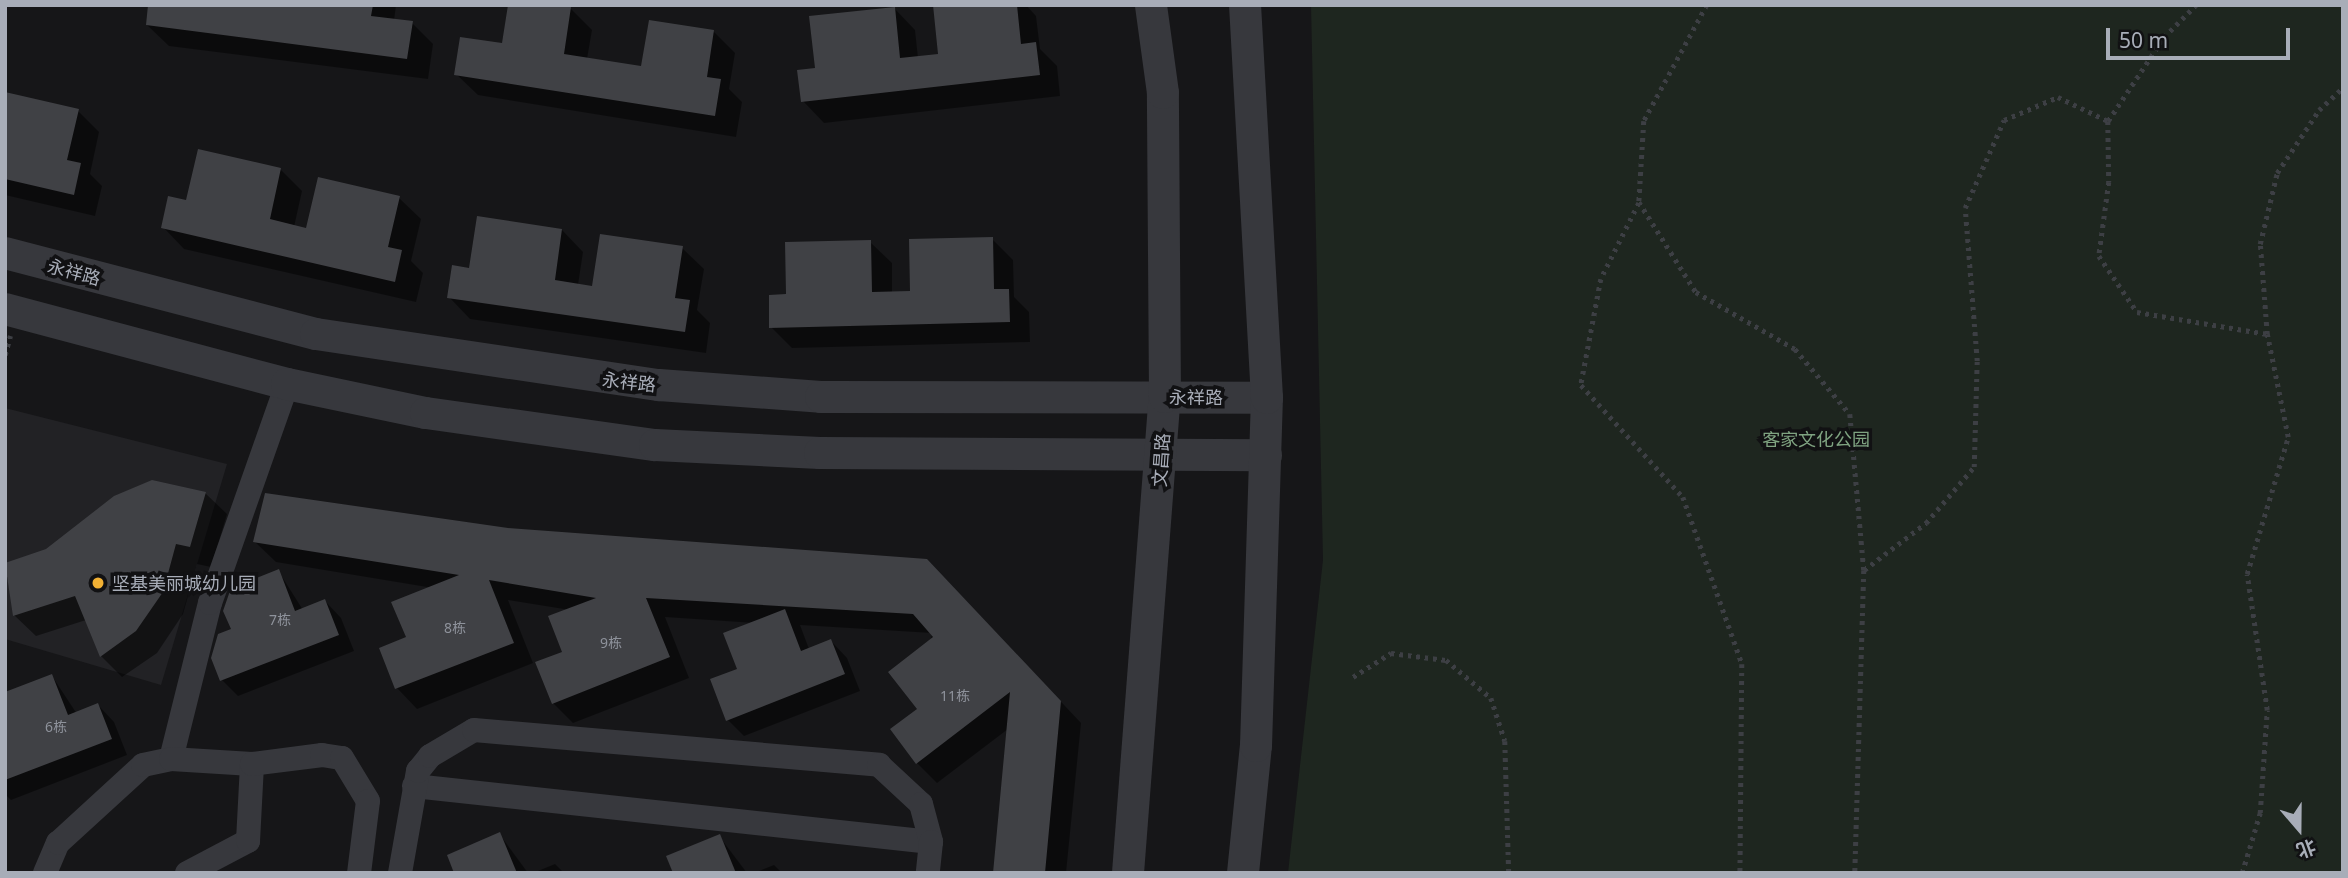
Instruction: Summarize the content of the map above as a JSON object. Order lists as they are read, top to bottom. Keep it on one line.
{"streets":{"street":["永祥路","文昌路"]},"crossings":[["永祥路","文昌路"]],"parks":["客家文化公园"],"places":["坚基美丽城幼儿园"],"house_numbers":["7栋","8栋","9栋","11栋","6栋"],"scale_bar":"50 m","north":"bottom"}
